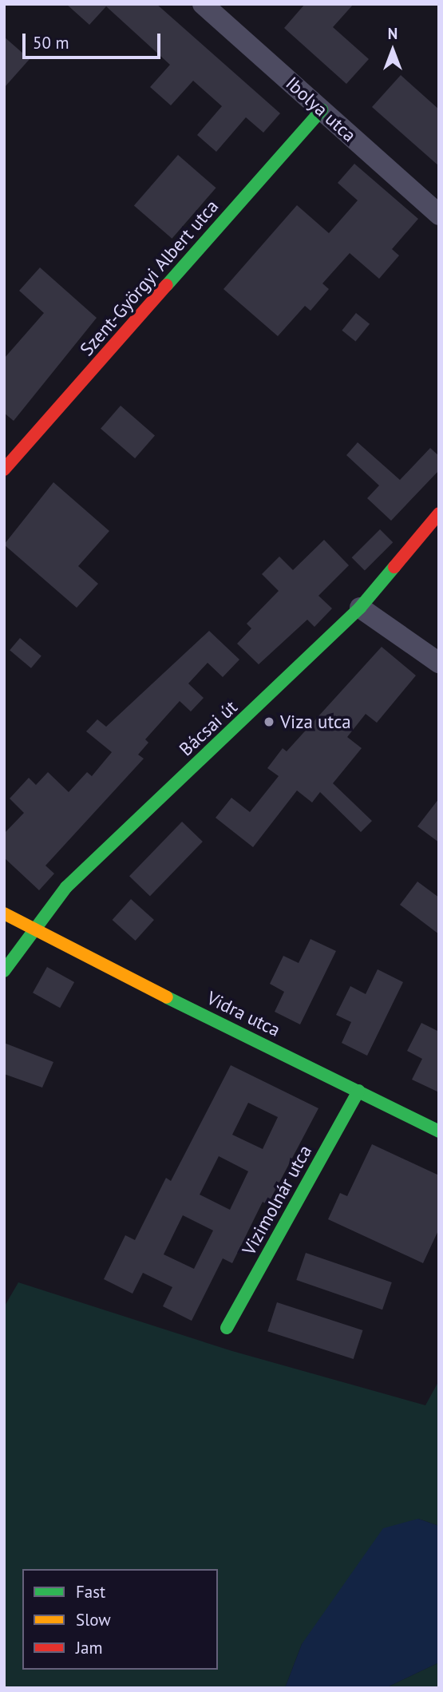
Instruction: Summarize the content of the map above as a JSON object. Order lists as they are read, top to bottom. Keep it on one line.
{"streets":{"street":["Ibolya utca","Szent-Györgyi Albert utca","Bácsai út","Vidra utca","Vizimolnár utca"]},"crossings":[["Ibolya utca","Szent-Györgyi Albert utca"],["Bácsai út","Vidra utca"],["Vidra utca","Vizimolnár utca"]],"places":["Viza utca"],"legend":["Fast","Slow","Jam"],"scale_bar":"50 m","north":"top"}
